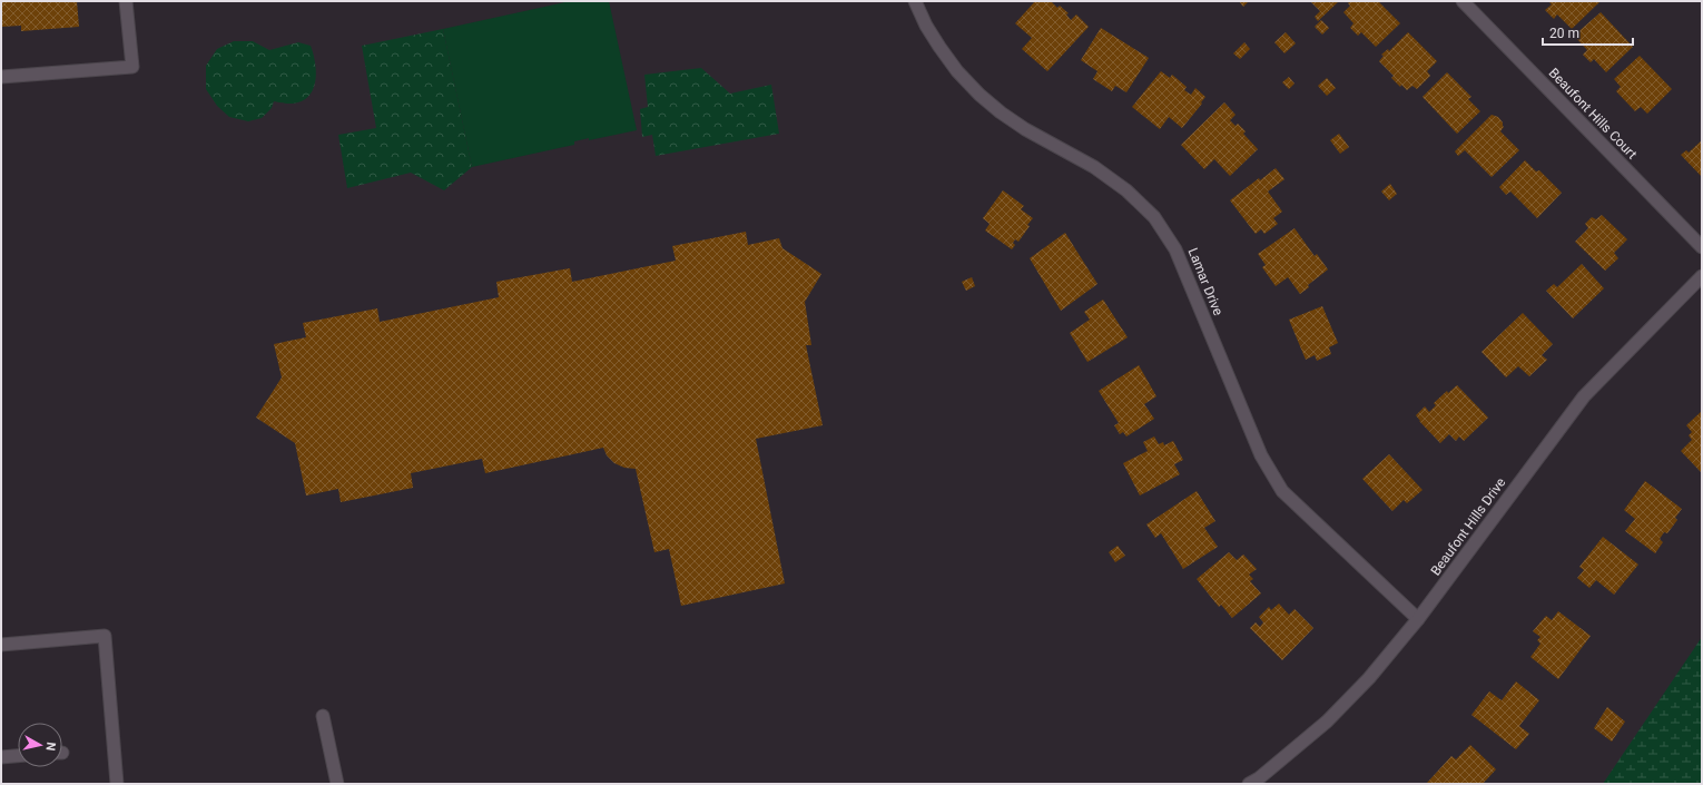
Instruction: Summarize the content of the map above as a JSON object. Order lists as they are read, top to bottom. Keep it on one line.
{"streets":{"street":["Beaufont Hills Court","Lamar Drive","Beaufont Hills Drive"]},"crossings":[["Lamar Drive","Beaufont Hills Drive"]],"scale_bar":"20 m","north":"right"}
